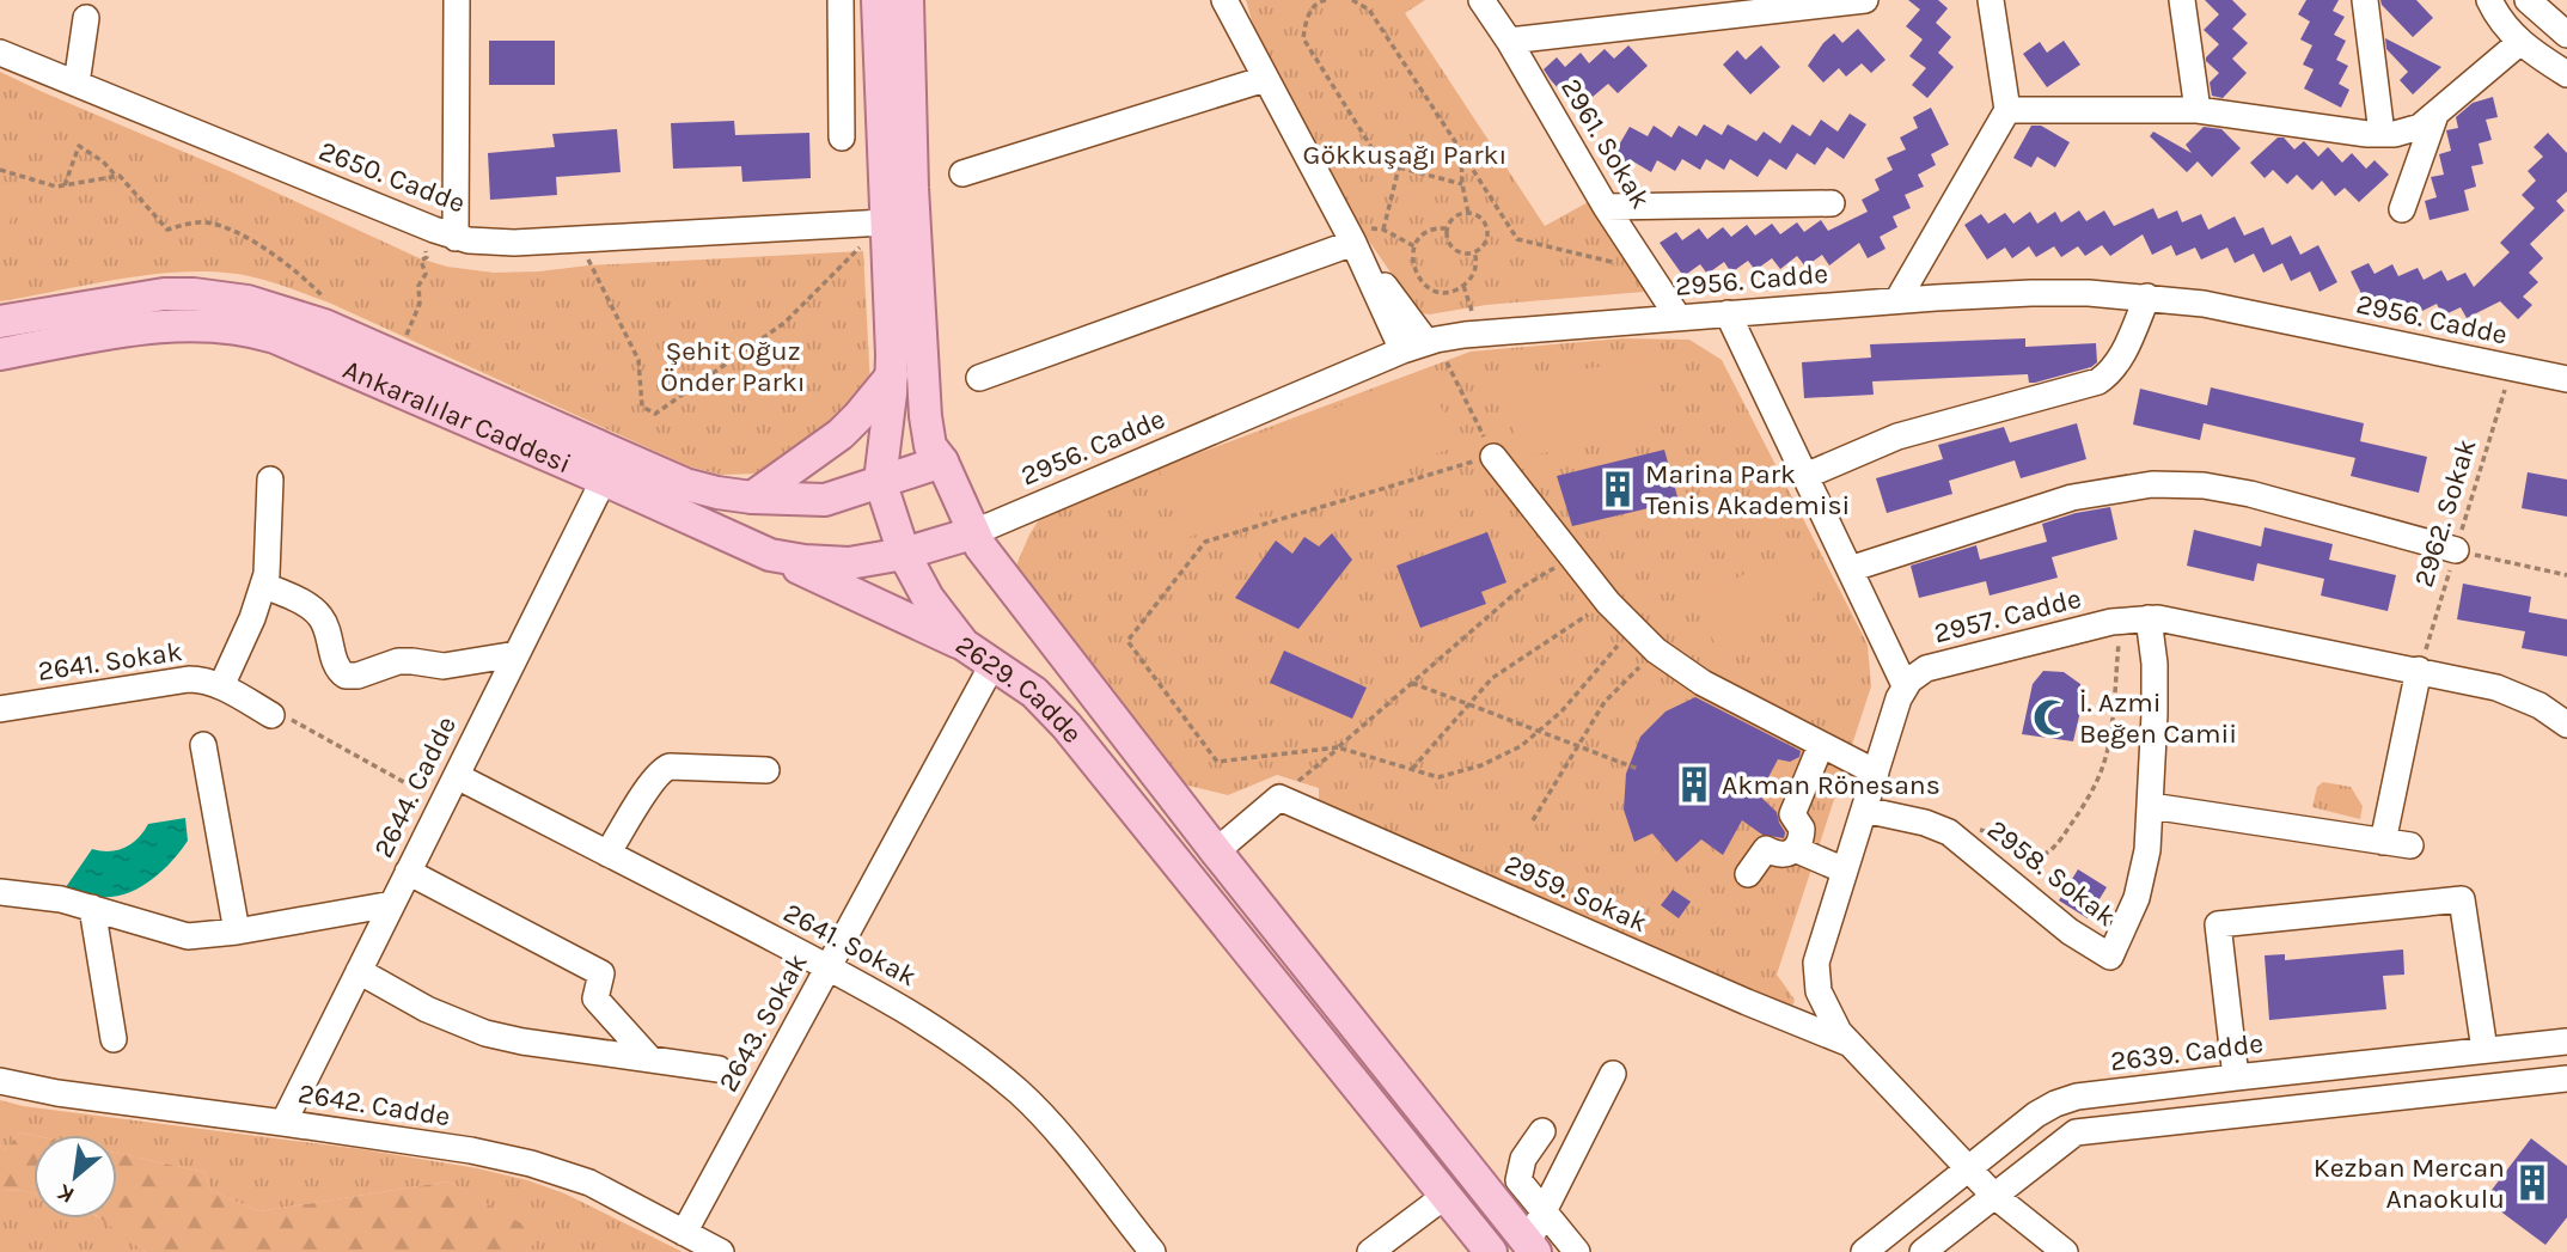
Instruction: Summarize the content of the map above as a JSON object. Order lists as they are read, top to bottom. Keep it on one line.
{"streets":{"main road":["Ankaralılar Caddesi","2629. Cadde"],"street":["2961. Sokak","2650. Cadde","2956. Cadde","2957. Cadde","2641. Sokak","2644. Cadde","2958. Sokak","2959. Sokak","2643. Sokak","2639. Cadde","2642. Cadde"],"path":["2962. Sokak"]},"crossings":[["2961. Sokak","2956. Cadde"],["2650. Cadde","2629. Cadde"],["2956. Cadde","Ankaralılar Caddesi"],["2956. Cadde","2962. Sokak"],["2956. Cadde","2629. Cadde"],["Ankaralılar Caddesi","2629. Cadde"],["Ankaralılar Caddesi","2644. Cadde"],["2962. Sokak","2957. Cadde"],["2957. Cadde","2958. Sokak"],["2641. Sokak","2644. Cadde"],["2641. Sokak","2643. Sokak"],["2629. Cadde","2643. Sokak"],["2644. Cadde","2642. Cadde"],["2643. Sokak","2642. Cadde"]],"parks":["Gökkuşağı Parkı","Şehit Oğuz Önder Parkı"],"places":{"building":["Marina Park Tenis Akademisi","Akman Rönesans","Kezban Mercan Anaokulu"],"mosque":["İ. Azmi Beğen Camii"]},"north":"bottom left"}
